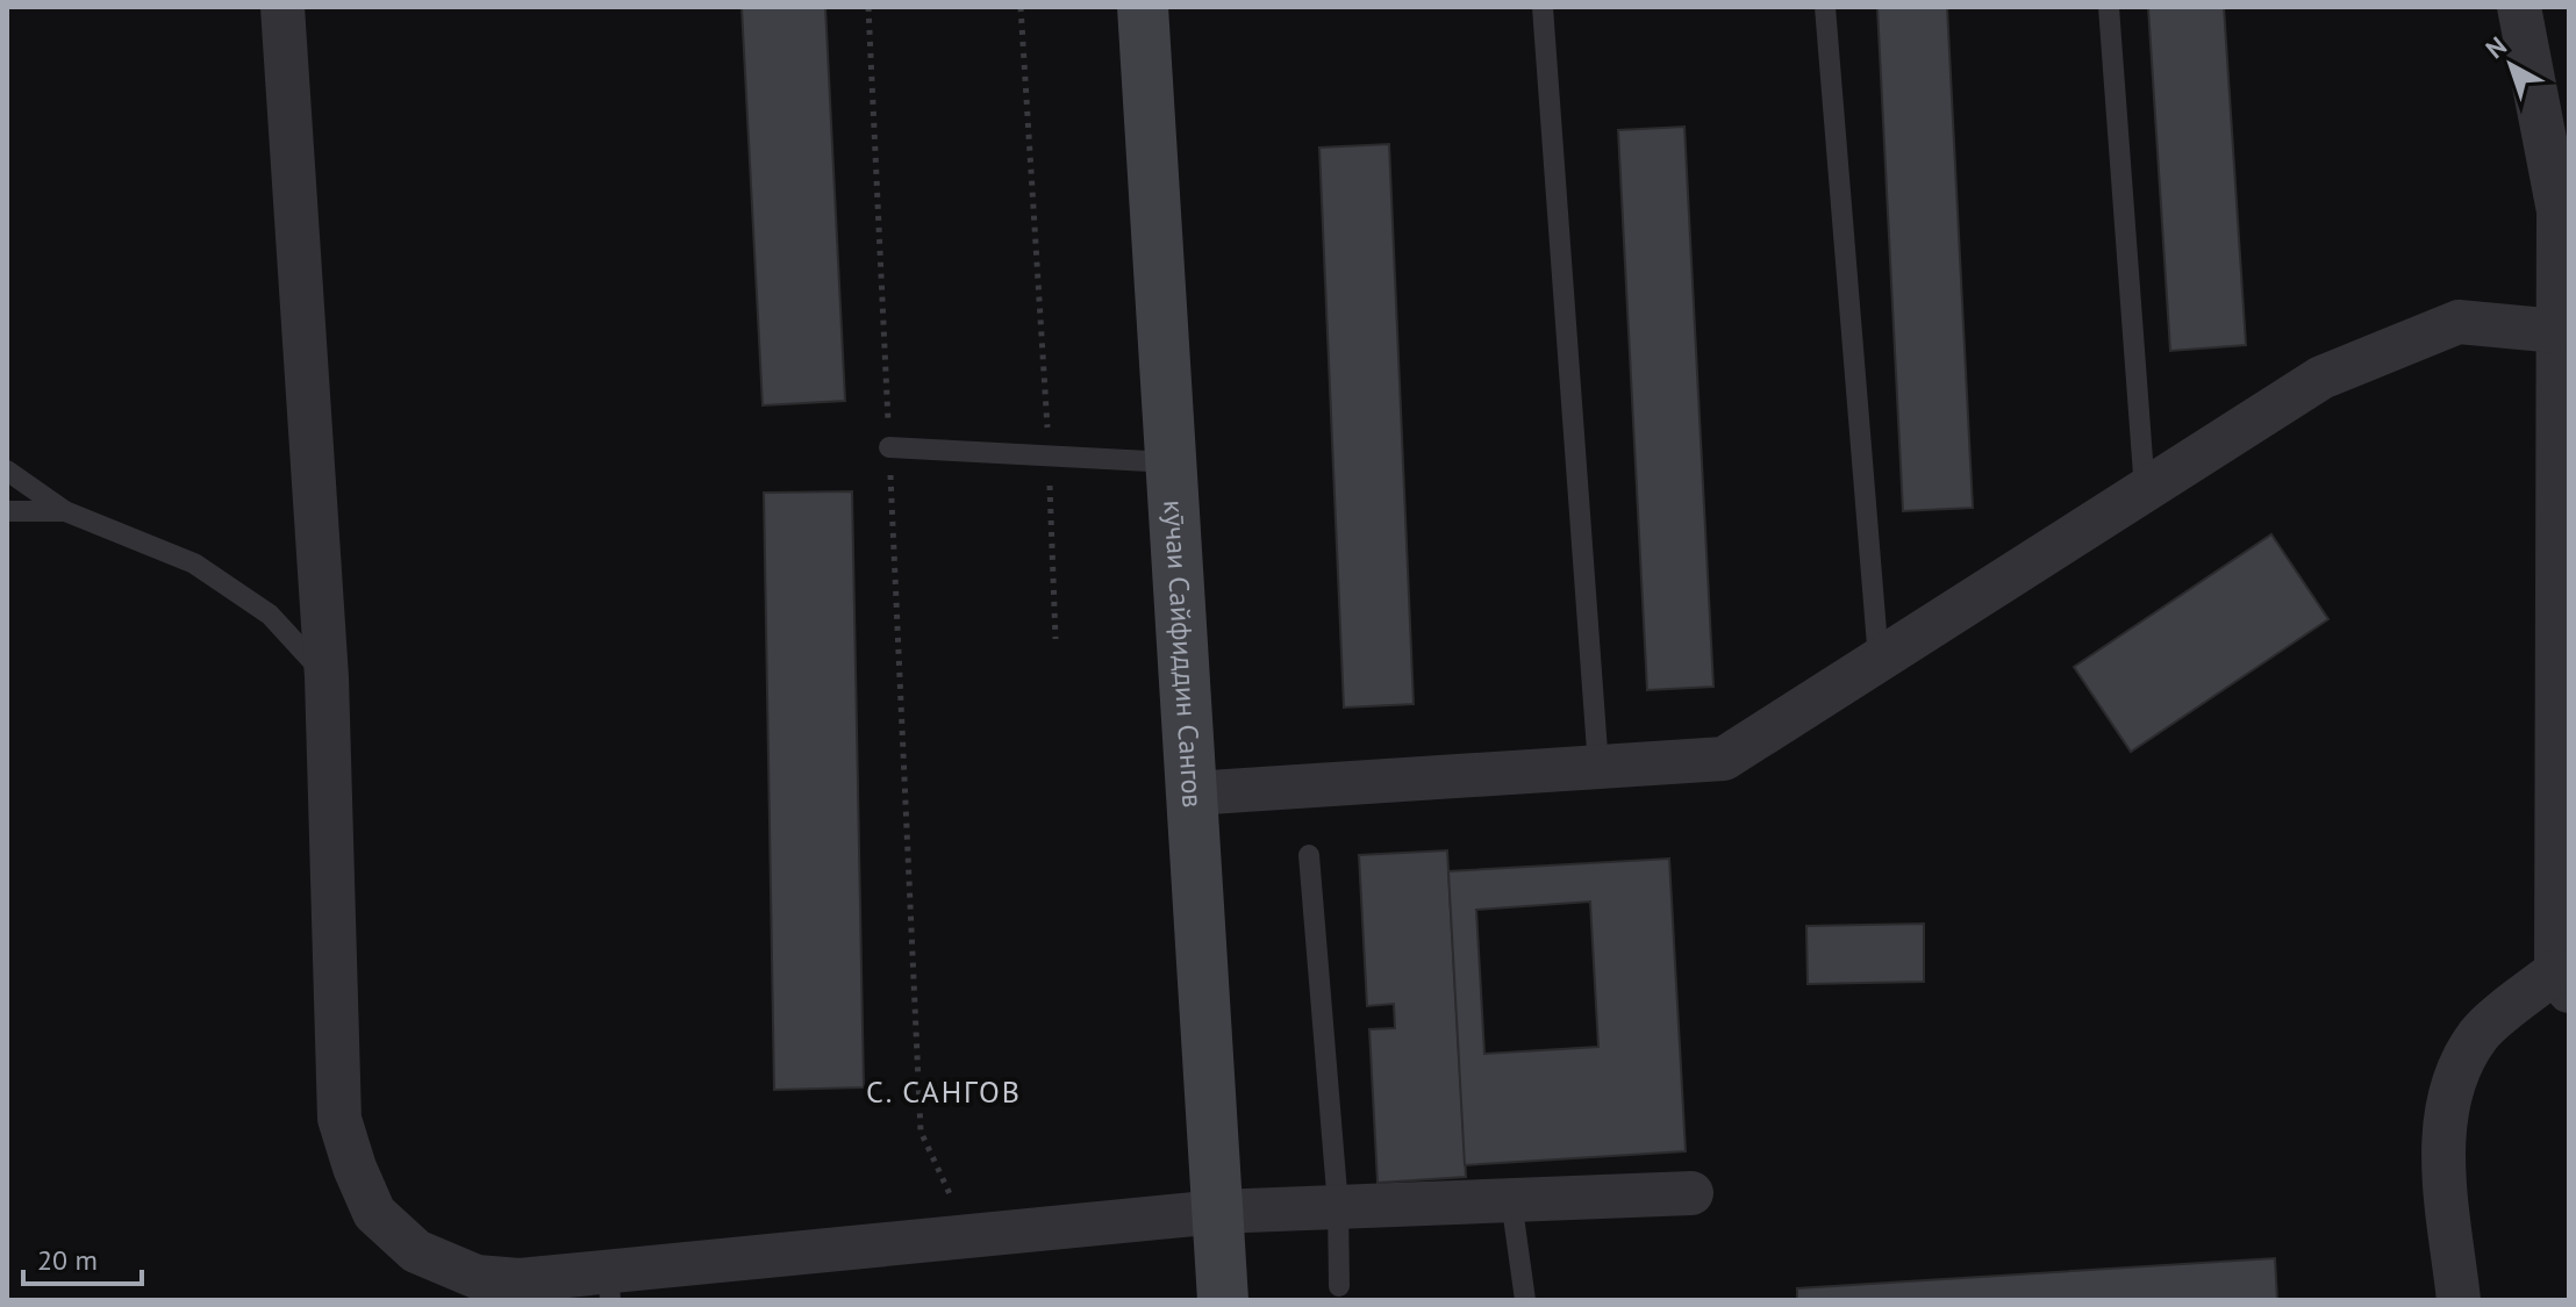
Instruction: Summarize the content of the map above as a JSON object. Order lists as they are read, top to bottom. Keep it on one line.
{"streets":{"street":["кӯчаи Сайфиддин Сангов"]},"districts":["С. САНГОВ"],"scale_bar":"20 m","north":"top left"}
